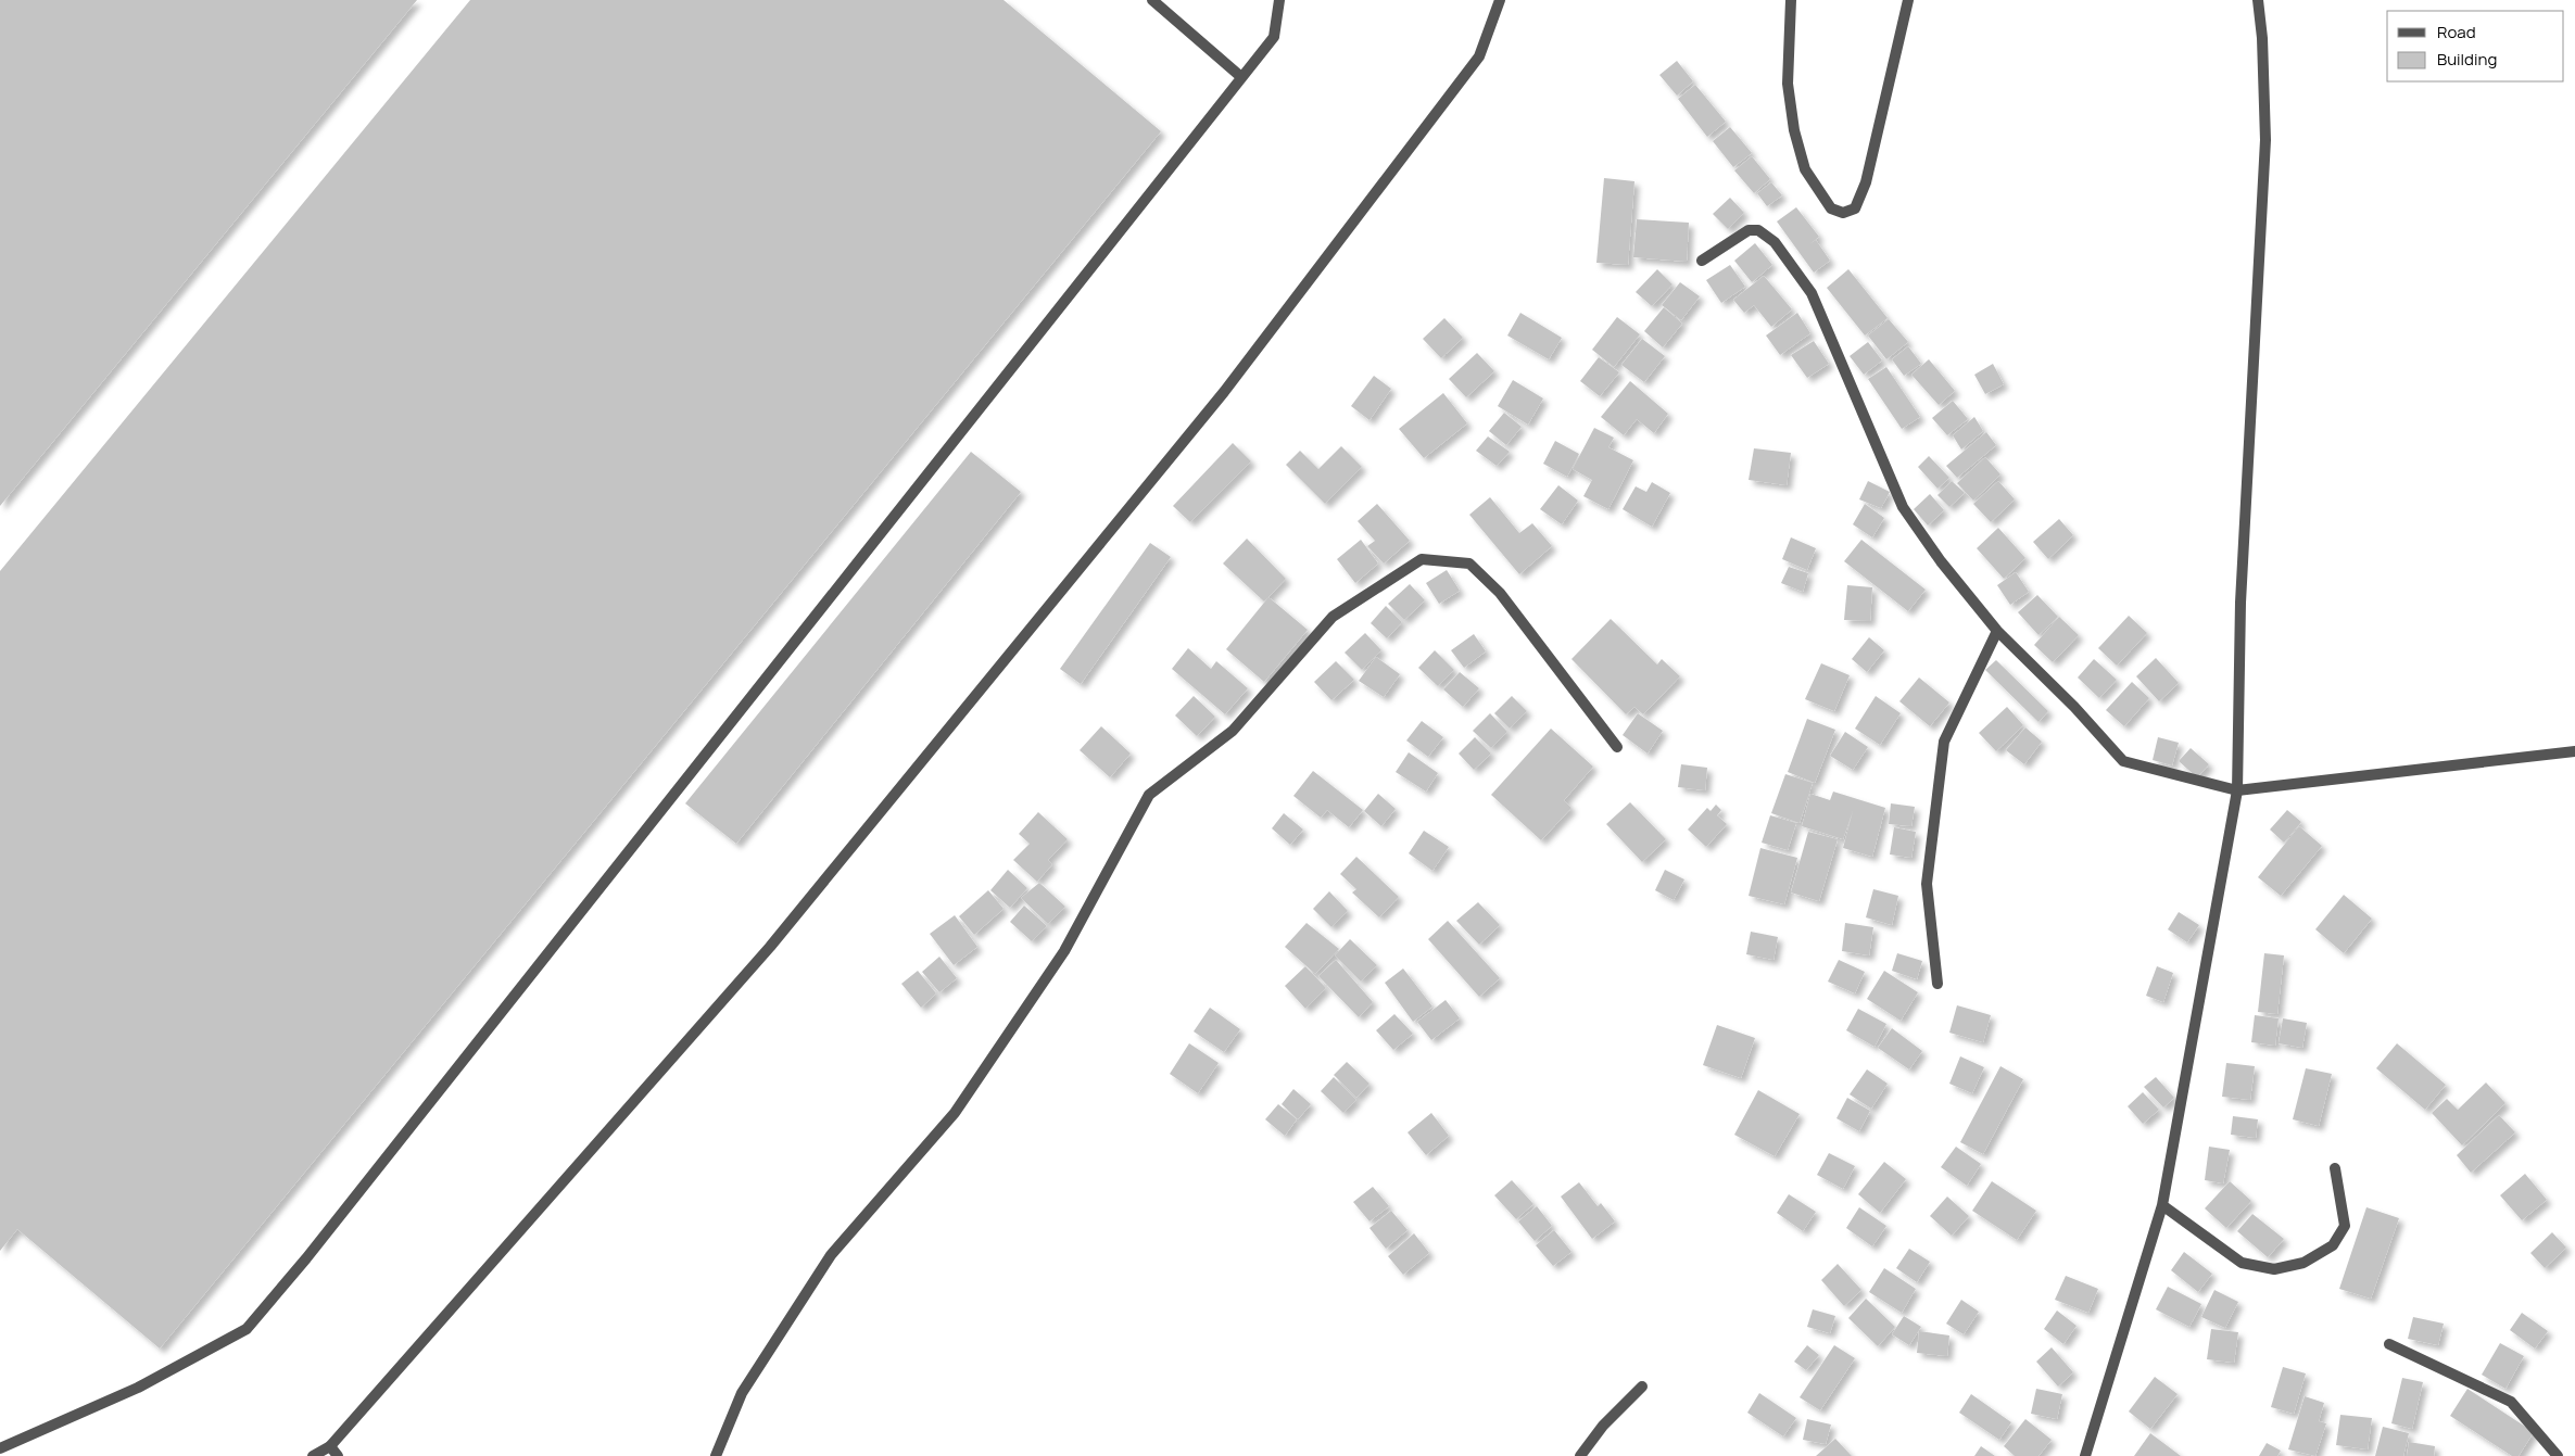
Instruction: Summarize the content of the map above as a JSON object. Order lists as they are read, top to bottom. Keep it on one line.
{"legend":["Road","Building"]}
